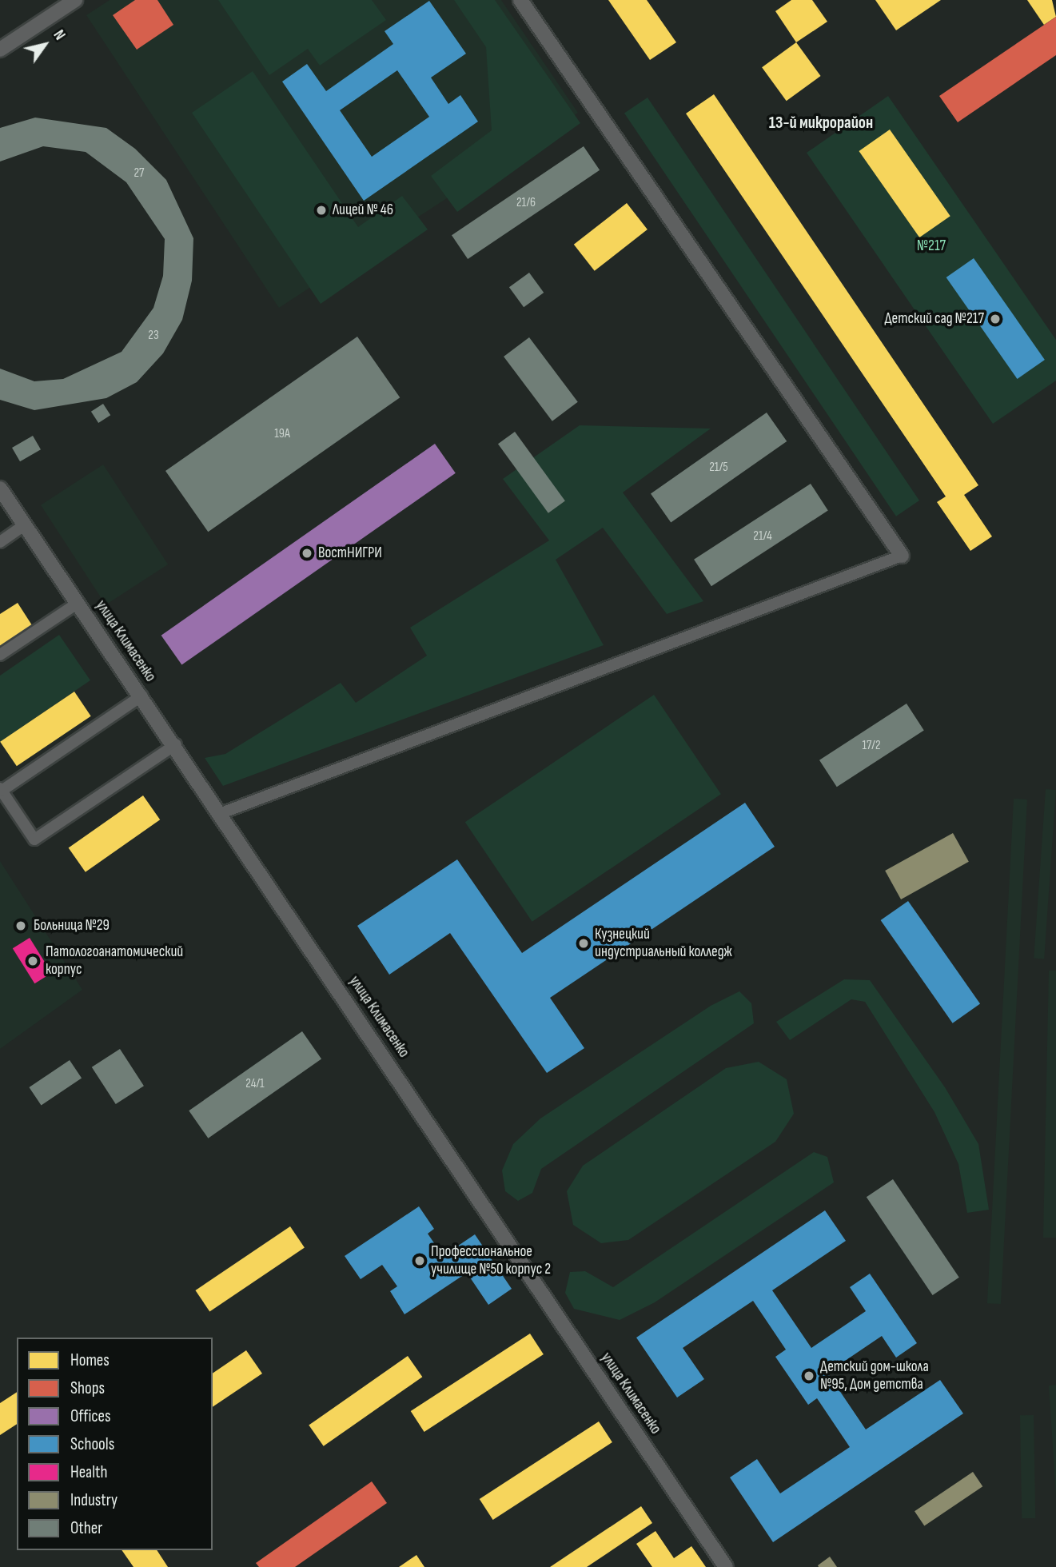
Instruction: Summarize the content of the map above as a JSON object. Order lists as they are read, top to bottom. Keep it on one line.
{"streets":{"street":["улица Климасенко"]},"districts":["13-й микрорайон"],"parks":["№217"],"places":["Лицей № 46","Детский сад №217","ВостНИГРИ","Больница №29","Кузнецкий индустриальный колледж","Патологоанатомический корпус","Профессиональное училище №50 корпус 2","Детский дом-школа №95, Дом детства"],"house_numbers":["27","21/6","23","19А","21/5","21/4","17/2","24/1"],"legend":["Homes","Shops","Offices","Schools","Health","Industry","Other"],"north":"top right"}
